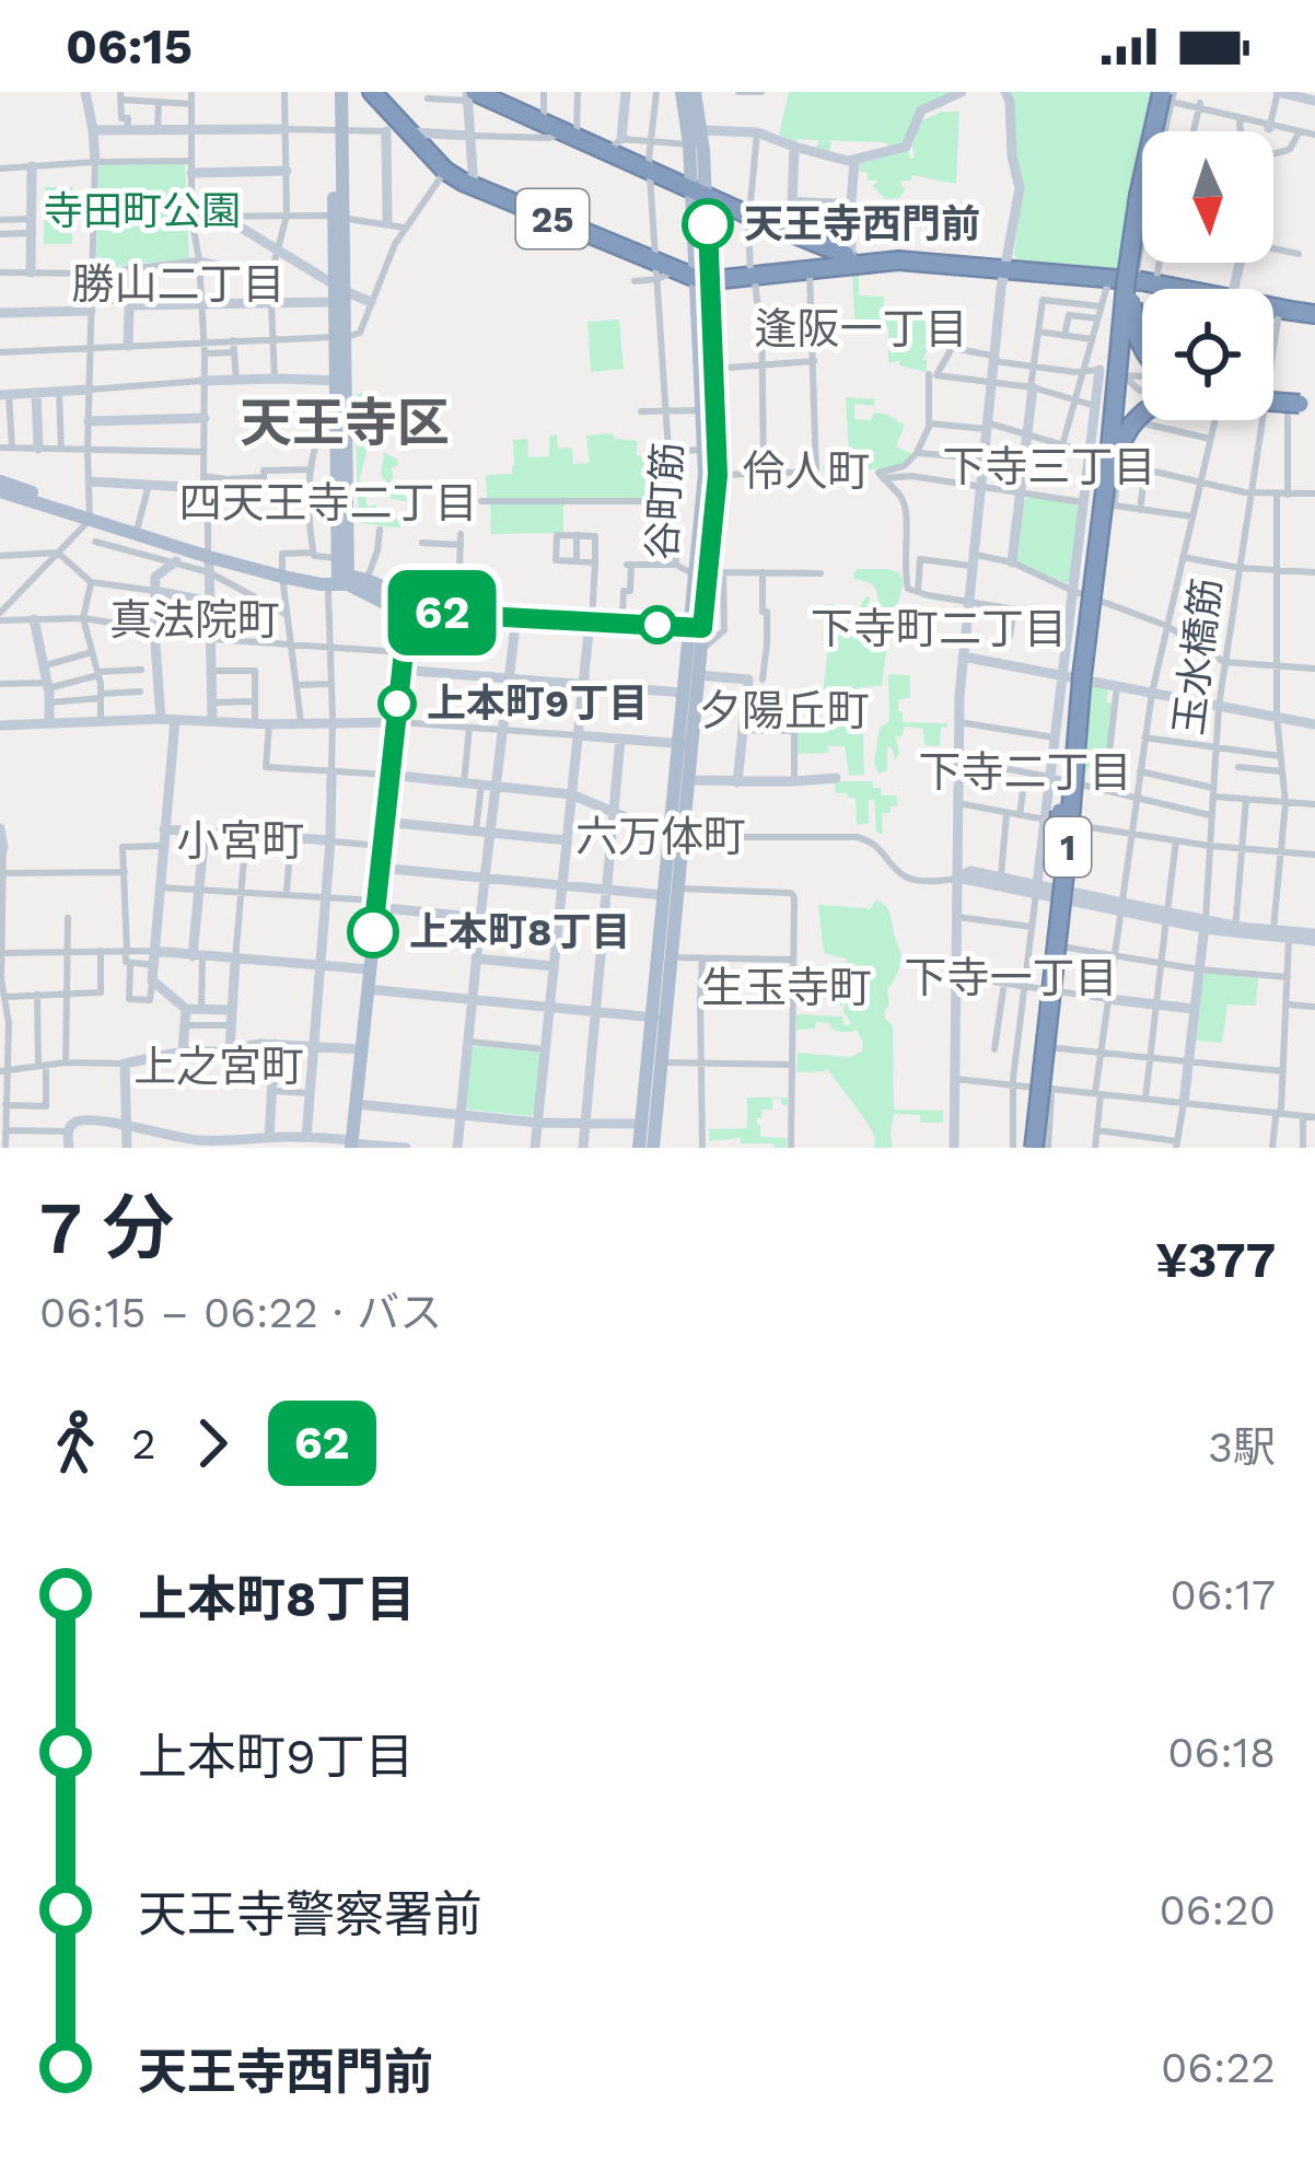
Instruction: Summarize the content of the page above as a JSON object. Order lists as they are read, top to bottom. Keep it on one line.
{"streets":{"highway":["25","1"],"main road":["谷町筋"],"street":["玉水橋筋"]},"crossings":[["25","谷町筋"],["25","玉水橋筋"]],"districts":["勝山二丁目","逢阪一丁目","天王寺区","下寺三丁目","伶人町","四天王寺二丁目","真法院町","下寺町二丁目","夕陽丘町","下寺二丁目","六万体町","小宮町","下寺一丁目","生玉寺町","上之宮町"],"parks":["寺田町公園"],"places":["天王寺西門前","上本町9丁目","上本町8丁目"],"lines":["bus line 62"],"north":"bottom","page":{"status":"06:15","on_map":"62","heading":["7 分","06:15 – 06:22 · バス","¥377"],"legs":["2","62","3駅"],"list":[{"name":"上本町8丁目","value":"06:17"},{"name":"上本町9丁目","value":"06:18"},{"name":"天王寺警察署前","value":"06:20"},{"name":"天王寺西門前","value":"06:22"}]}}
